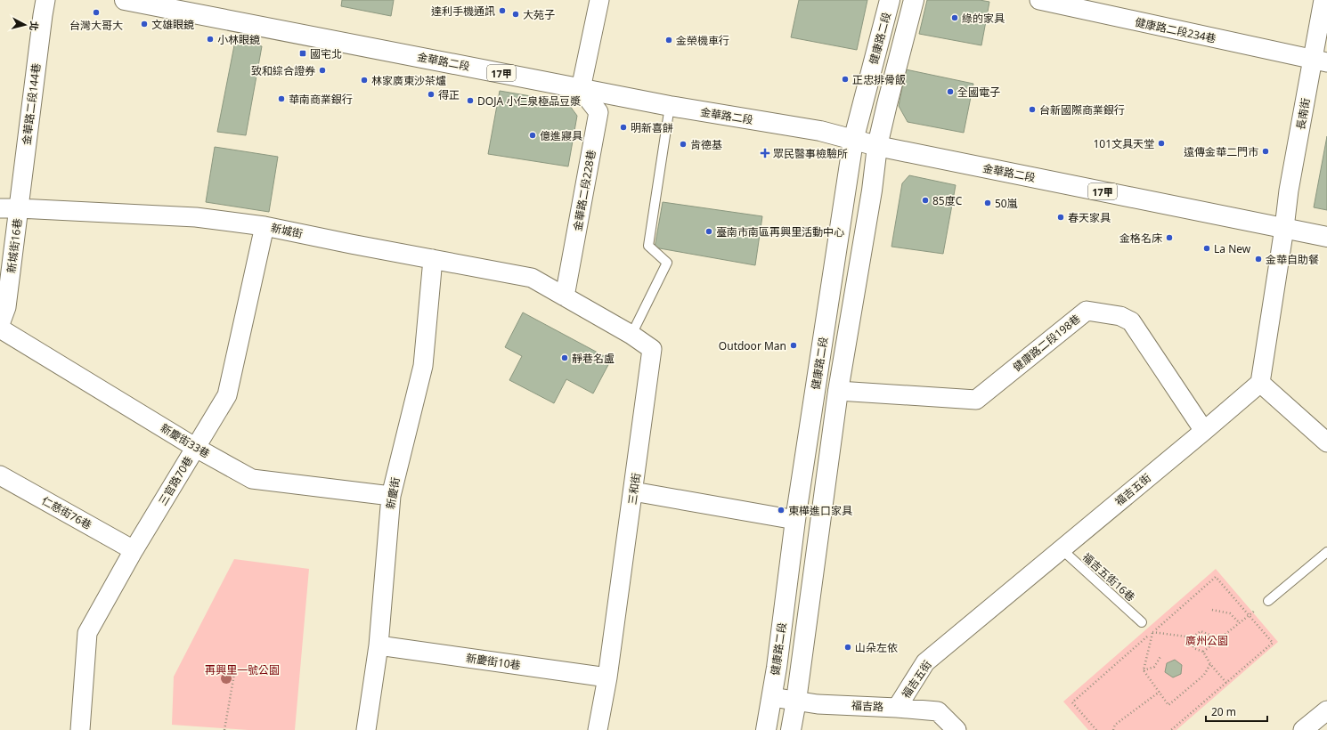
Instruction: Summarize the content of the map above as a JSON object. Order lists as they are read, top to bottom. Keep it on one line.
{"streets":{"street":["健康路二段234巷","健康路二段","金華路二段","17甲","金華路二段144巷","長南街","金華路二段228巷","新城街","新城街16巷","健康路二段198巷","新慶街33巷","三官路70巷","三和街","福吉五街","新慶街","仁慈街76巷","新慶街10巷","福吉路"],"lane":["福吉五街16巷"]},"crossings":[["健康路二段234巷","長南街"],["健康路二段","金華路二段"],["健康路二段","福吉路"],["金華路二段","長南街"],["金華路二段","金華路二段228巷"],["金華路二段144巷","新城街"],["金華路二段144巷","新城街16巷"],["金華路二段228巷","新城街"],["金華路二段228巷","三和街"],["新城街","新城街16巷"],["新城街","三官路70巷"],["新城街","三和街"],["新城街","新慶街"],["健康路二段198巷","福吉五街"],["新慶街33巷","三官路70巷"],["新慶街33巷","新慶街"],["三官路70巷","仁慈街76巷"],["三和街","新慶街10巷"],["福吉五街","福吉五街16巷"],["福吉五街","福吉路"],["新慶街","新慶街10巷"]],"parks":["廣州公園","再興里一號公園"],"places":{"other":["達利手機通訊","台灣大哥大","大苑子","綠的家具","文雄眼鏡","小林眼鏡","金榮機車行","致和綜合證券","正忠排骨飯","林家廣東沙茶爐","全國電子","得正","華南商業銀行","DOJA 小仁泉極品豆漿","台新國際商業銀行","明新喜餅","億進寢具","101文具天堂","肯德基","遠傳金華二門市","85度C","50嵐","春天家具","臺南市南區再興里活動中心","金格名床","La New","金華自助餐","Outdoor Man","靜巷名盧","東樺進口家具","山朵左依"],"transit":["國宅北"],"health":["眾民醫事檢驗所"]},"scale_bar":"20 m","north":"right"}
